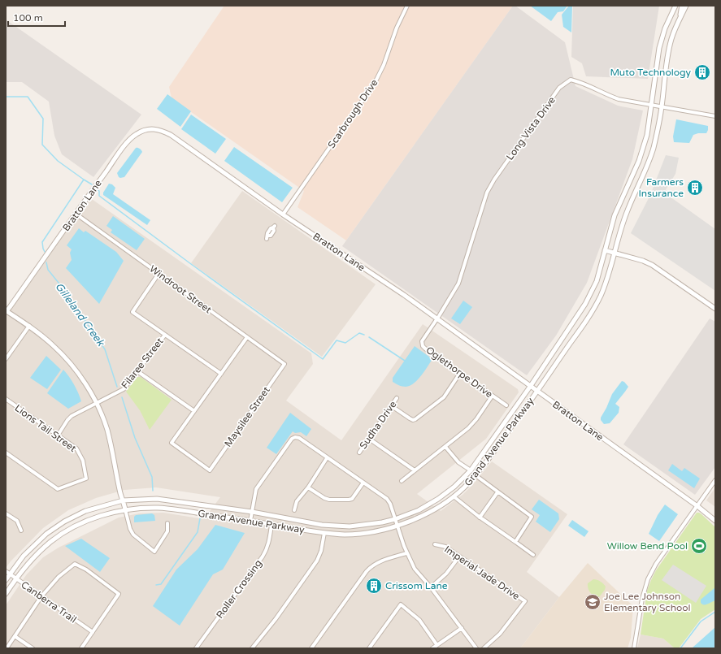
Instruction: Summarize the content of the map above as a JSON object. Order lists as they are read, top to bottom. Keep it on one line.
{"streets":{"street":["Scarbrough Drive","Long Vista Drive","Bratton Lane","Windroot Street","Filaree Street","Oglethorpe Drive","Maysilee Street","Sudha Drive","Lions Tail Street","Grand Avenue Parkway","Imperial Jade Drive","Roller Crossing","Canberra Trail"]},"crossings":[["Scarbrough Drive","Bratton Lane"],["Long Vista Drive","Bratton Lane"],["Long Vista Drive","Oglethorpe Drive"],["Long Vista Drive","Grand Avenue Parkway"],["Bratton Lane","Windroot Street"],["Bratton Lane","Oglethorpe Drive"],["Bratton Lane","Grand Avenue Parkway"],["Windroot Street","Maysilee Street"],["Filaree Street","Lions Tail Street"],["Grand Avenue Parkway","Roller Crossing"],["Grand Avenue Parkway","Canberra Trail"]],"water":["Gilleland Creek"],"places":{"building":["Muto Technology","Farmers Insurance","Crissom Lane"],"sports":["Willow Bend Pool"],"school or university":["Joe Lee Johnson Elementary School"]},"scale_bar":"100 m"}
